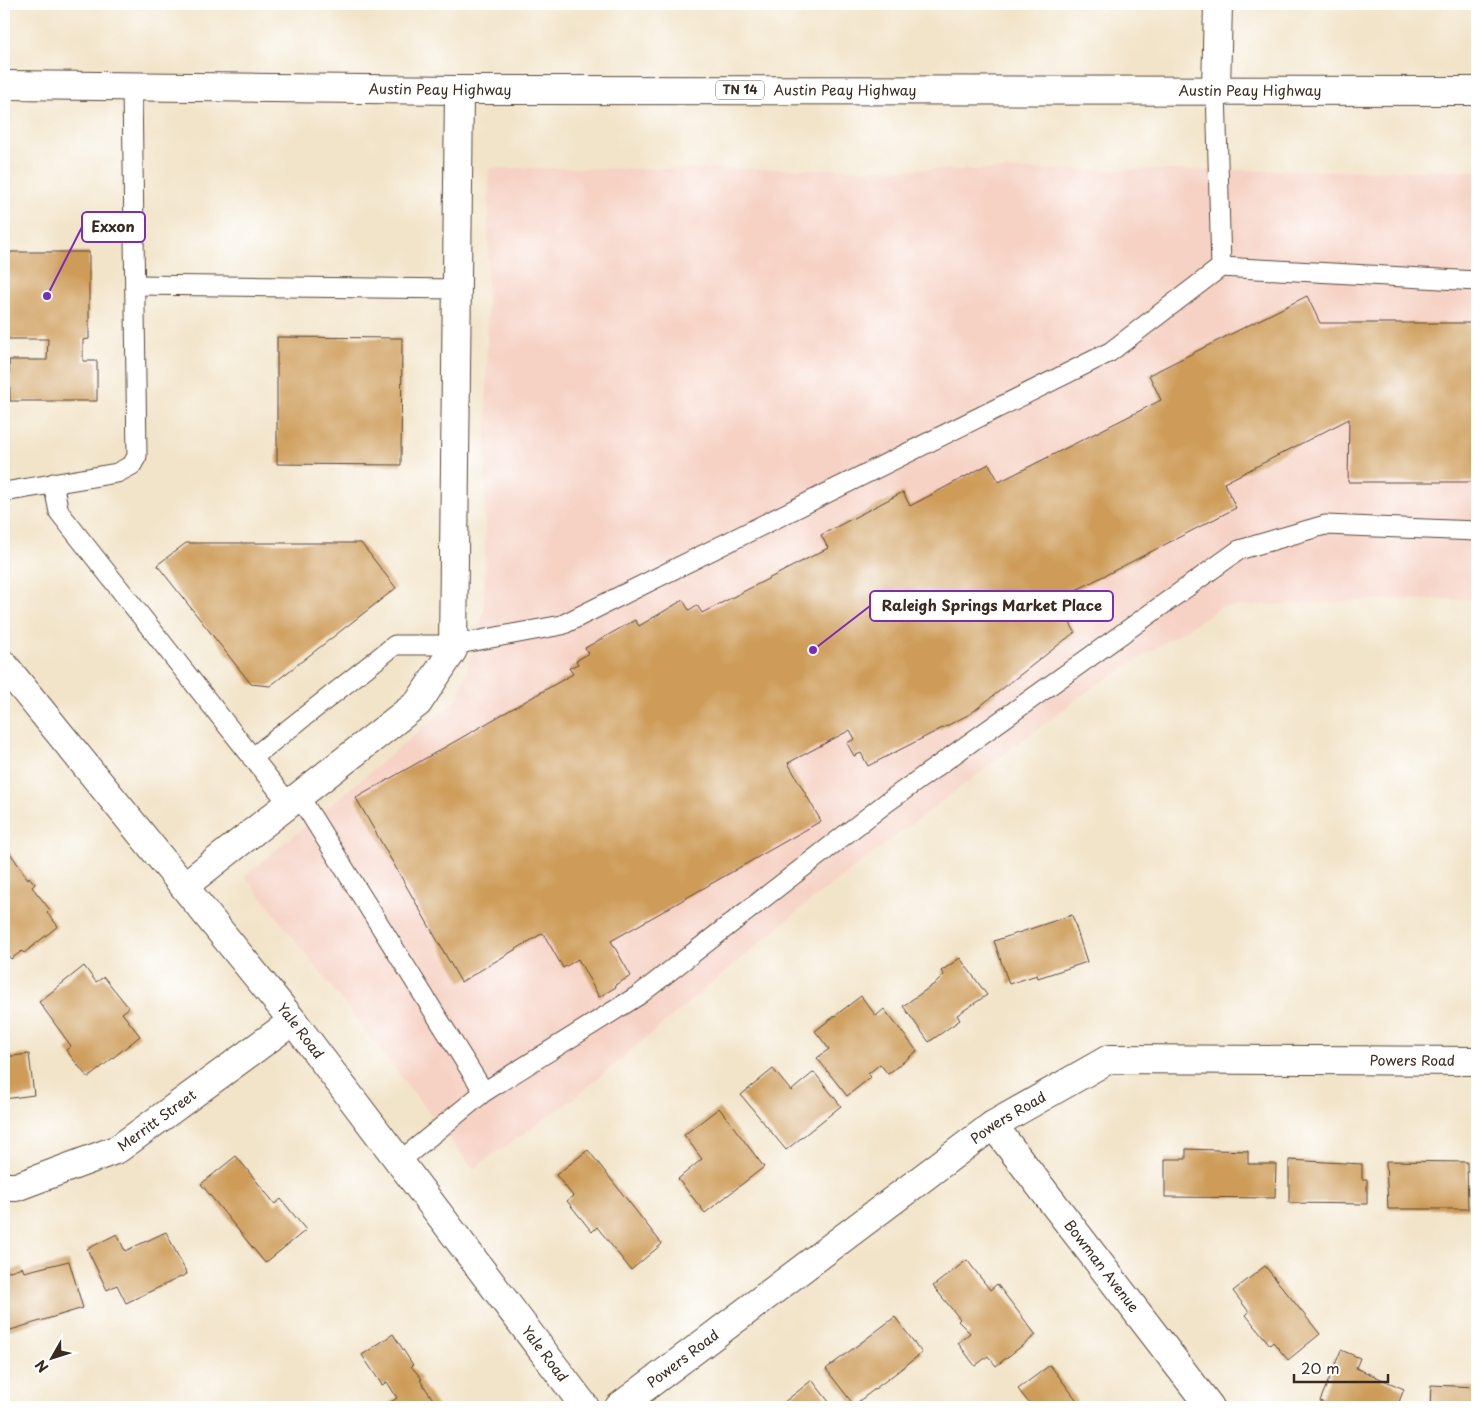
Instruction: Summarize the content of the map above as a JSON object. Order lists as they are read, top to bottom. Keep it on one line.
{"streets":{"street":["Austin Peay Highway","TN 14","Yale Road","Powers Road","Merritt Street","Bowman Avenue"]},"crossings":[["Yale Road","Merritt Street"],["Powers Road","Bowman Avenue"]],"places":["Exxon","Raleigh Springs Market Place"],"scale_bar":"20 m","north":"bottom left"}
